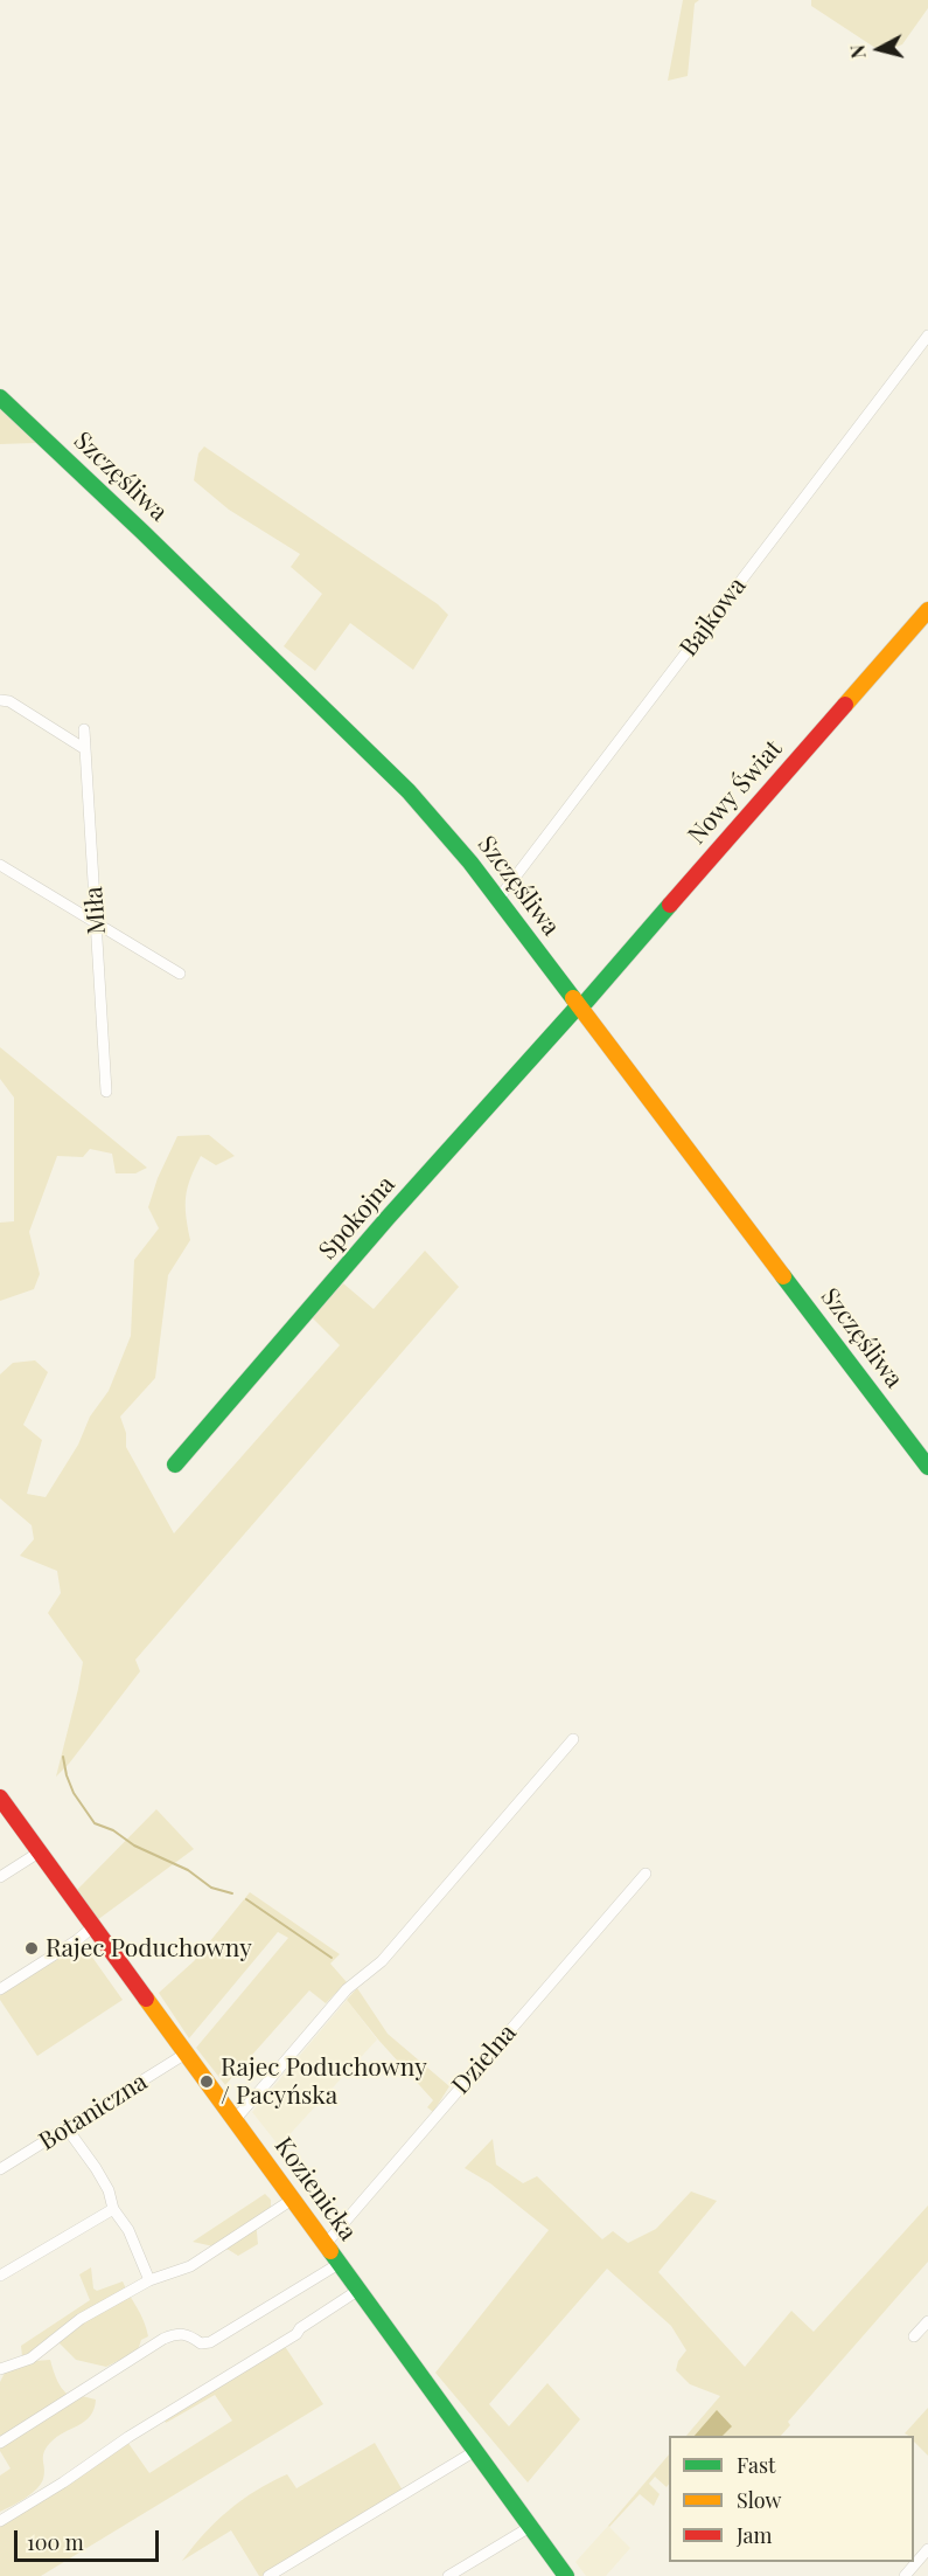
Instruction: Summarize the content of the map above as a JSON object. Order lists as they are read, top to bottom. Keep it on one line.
{"streets":{"street":["Szczęśliwa","Bajkowa","Nowy Świat","Miła","Spokojna","Dzielna","Botaniczna","Kozienicka"]},"crossings":[["Szczęśliwa","Bajkowa"],["Szczęśliwa","Nowy Świat"],["Szczęśliwa","Spokojna"],["Nowy Świat","Spokojna"],["Dzielna","Kozienicka"],["Botaniczna","Kozienicka"]],"places":["Rajec Poduchowny","Rajec Poduchowny / Pacyńska"],"legend":["Fast","Slow","Jam"],"scale_bar":"100 m","north":"left"}
